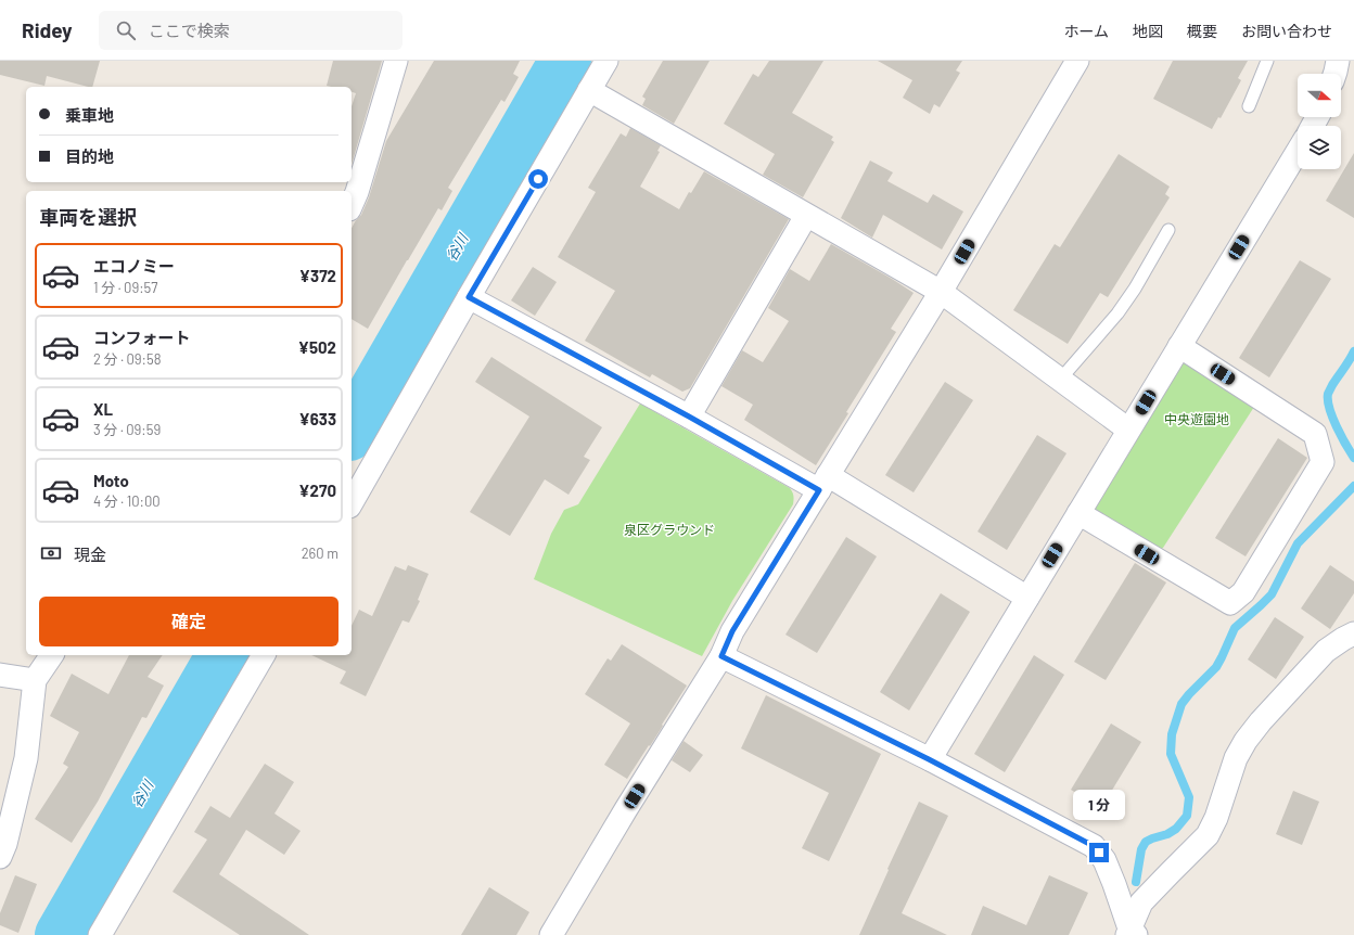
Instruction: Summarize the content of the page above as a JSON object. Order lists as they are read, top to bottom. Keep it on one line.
{"water":["谷川"],"parks":["中央遊園地","泉区グラウンド"],"north":"right","page":{"header":"Ridey","search":"ここで検索","nav":["ホーム","地図","概要","お問い合わせ"],"banner":["乗車地","目的地"],"heading":"車両を選択","list":[{"name":"エコノミー","note":"1 分 · 09:57","value":"¥372"},{"name":"コンフォート","note":"2 分 · 09:58","value":"¥502"},{"name":"XL","note":"3 分 · 09:59","value":"¥633"},{"name":"Moto","note":"4 分 · 10:00","value":"¥270"}],"pay":["現金","260 m"],"buttons":"確定","bubble":"1 分"}}
